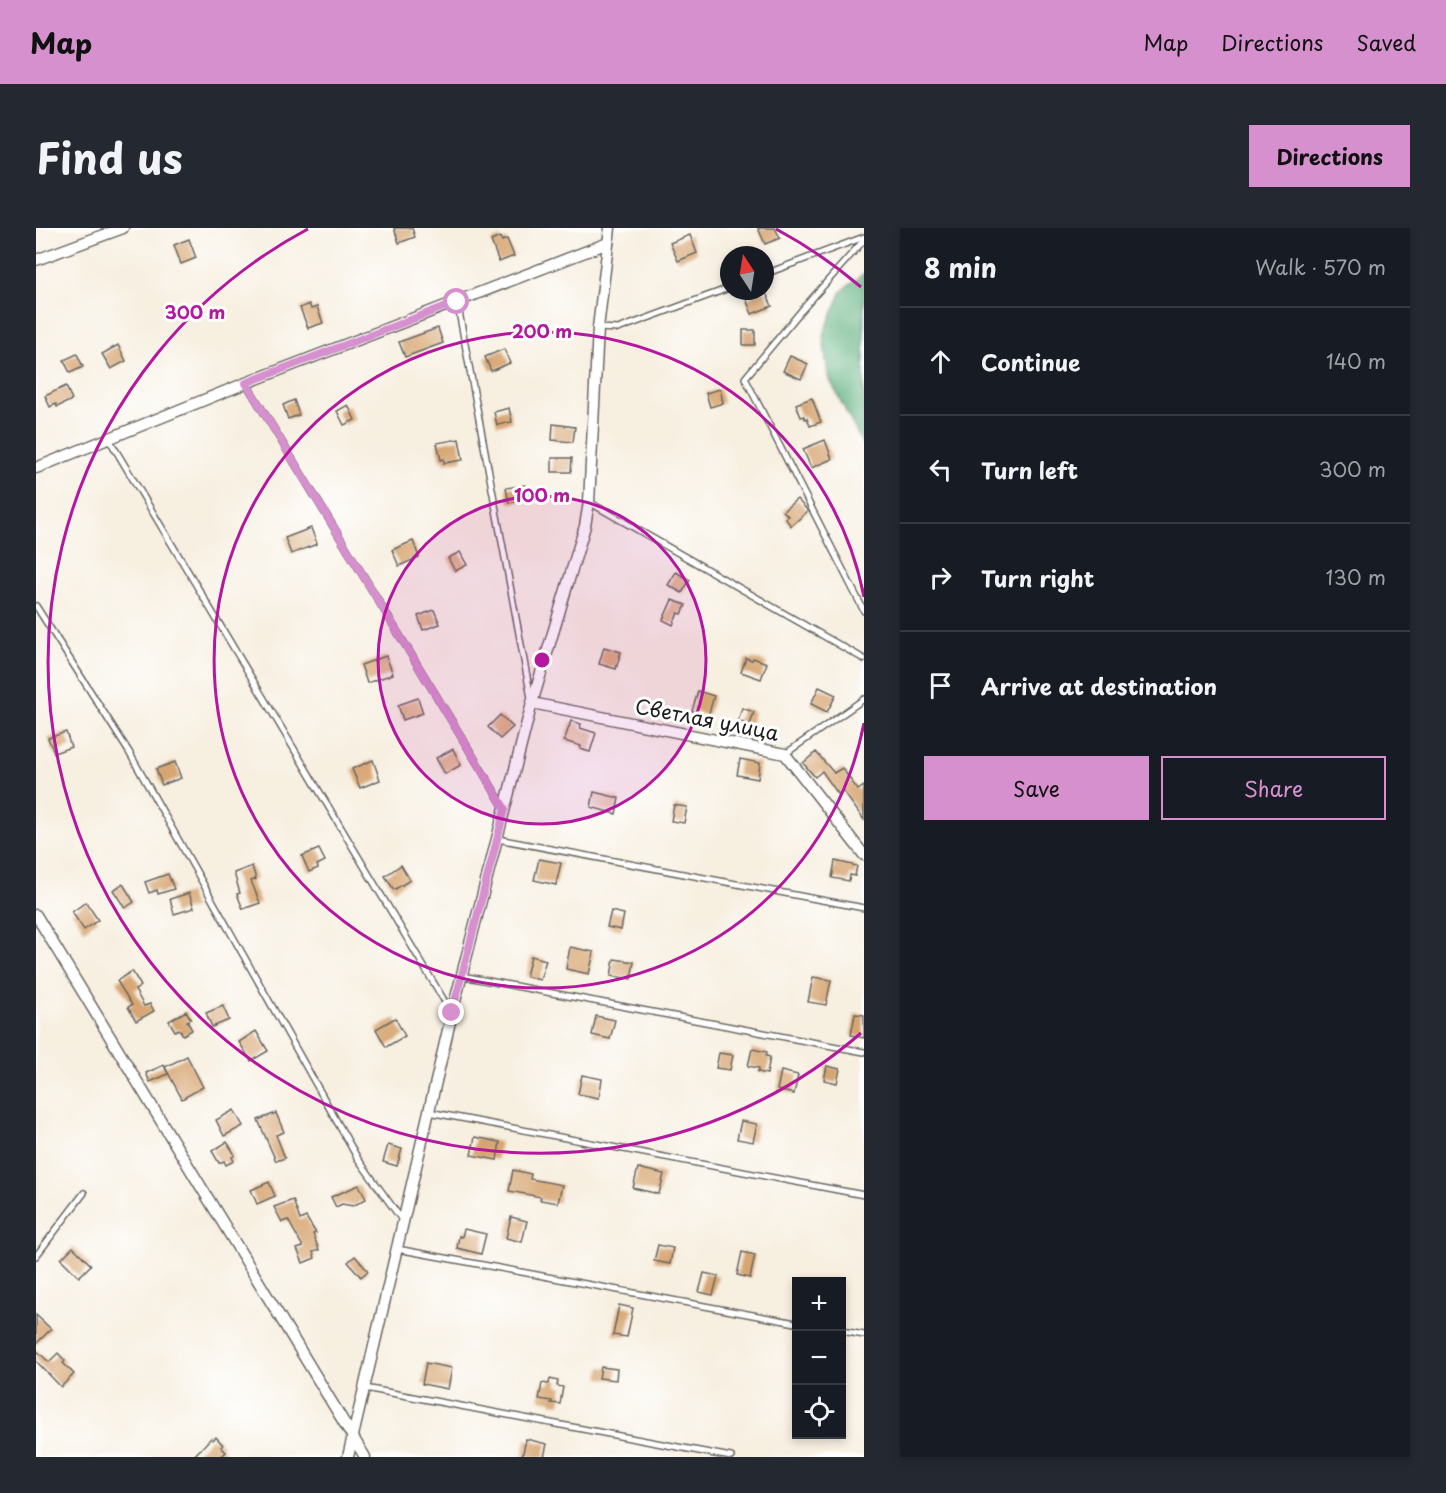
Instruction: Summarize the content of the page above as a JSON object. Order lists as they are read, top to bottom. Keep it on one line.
{"streets":{"street":["Светлая улица"]},"north":"top","page":{"header":"Map","nav":["Map","Directions","Saved"],"title":"Find us","buttons":["Directions",["Save","Share"]],"heading":["8 min","Walk · 570 m"],"list":[["Continue","140 m"],["Turn left","300 m"],["Turn right","130 m"],"Arrive at destination"],"map_buttons":["+","−"]},"rings":["300 m","200 m","100 m"]}
